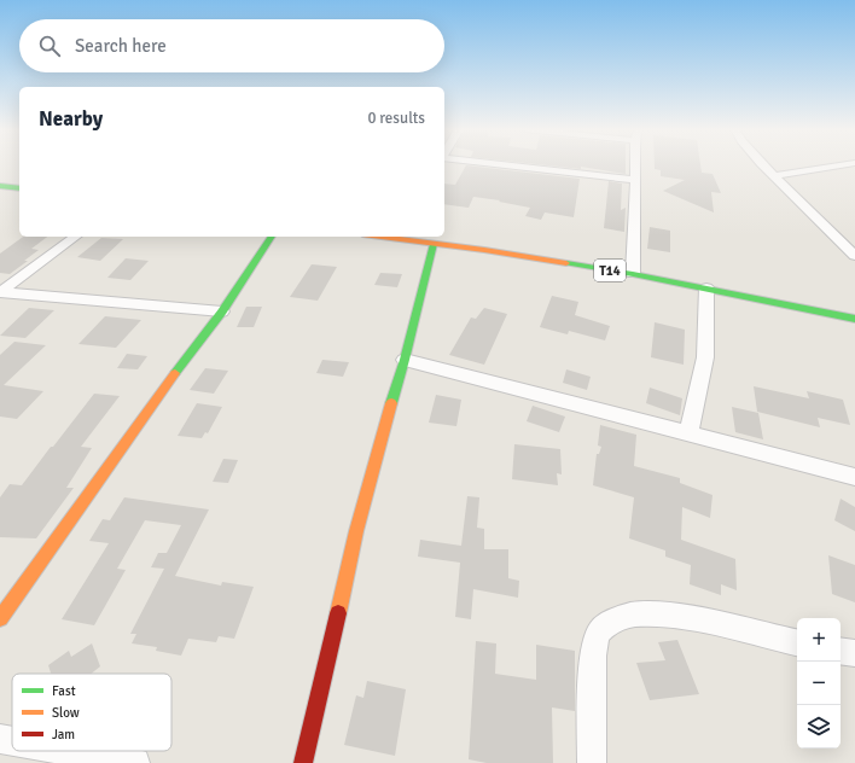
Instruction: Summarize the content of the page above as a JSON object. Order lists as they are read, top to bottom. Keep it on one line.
{"streets":{"main road":["T14"]},"legend":["Fast","Slow","Jam"],"page":{"search":"Search here","heading":["Nearby","0 results"],"map_buttons":["+","−"]}}
